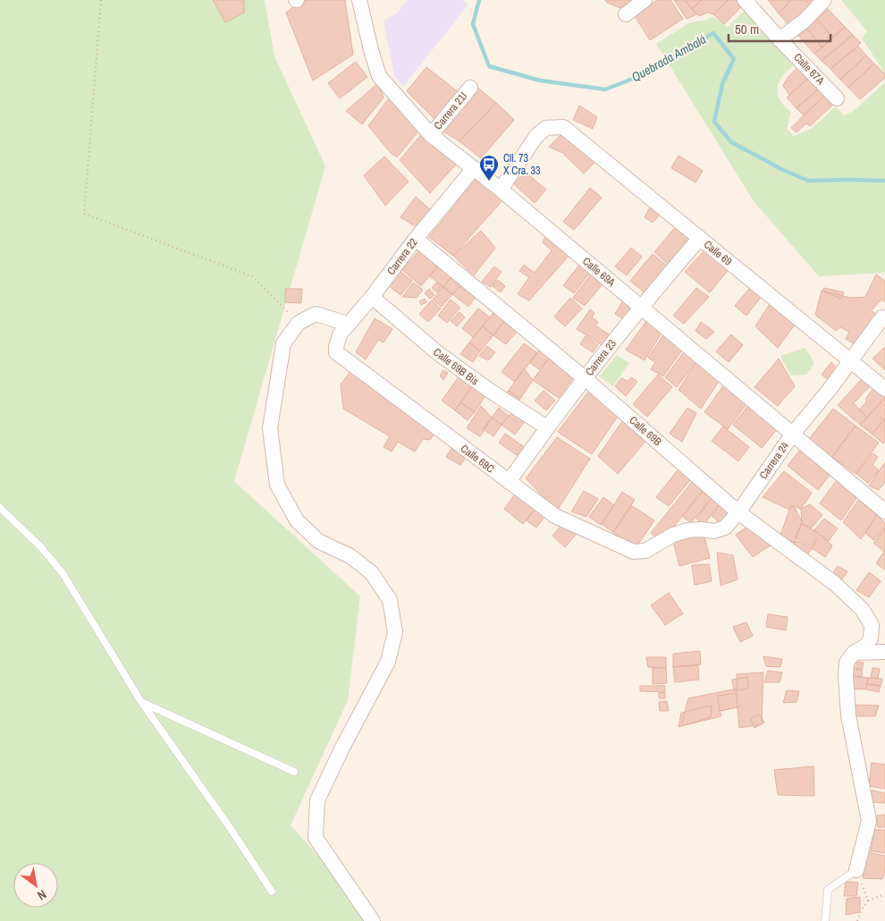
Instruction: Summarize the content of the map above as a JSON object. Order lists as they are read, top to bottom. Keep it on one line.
{"streets":{"street":["Calle 67A","Carrera 21I","Calle 69","Carrera 22","Calle 69A","Carrera 23","Calle 69B Bis","Calle 69B","Calle 69C","Carrera 24"]},"crossings":[["Carrera 21I","Calle 69A"],["Calle 69","Calle 69A"],["Calle 69","Carrera 23"],["Calle 69","Carrera 24"],["Carrera 22","Calle 69A"],["Carrera 22","Calle 69B Bis"],["Carrera 22","Calle 69B"],["Carrera 22","Calle 69C"],["Calle 69A","Carrera 23"],["Calle 69A","Carrera 24"],["Carrera 23","Calle 69B Bis"],["Carrera 23","Calle 69B"],["Carrera 23","Calle 69C"],["Calle 69B","Carrera 24"],["Calle 69C","Carrera 24"]],"water":["Quebrada Ambalá"],"places":{"bus stop":["Cll. 73 X Cra. 33"]},"scale_bar":"50 m","north":"bottom right"}
